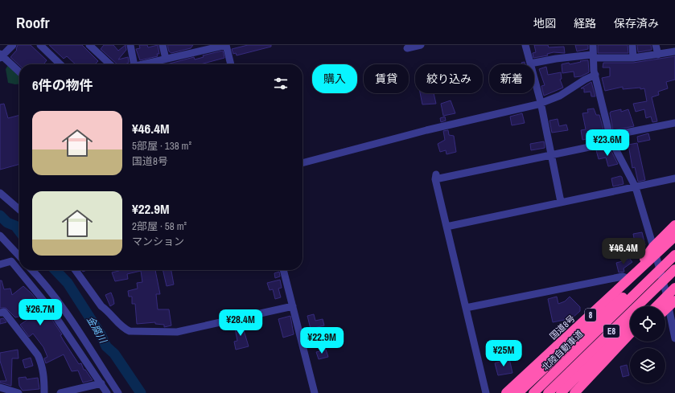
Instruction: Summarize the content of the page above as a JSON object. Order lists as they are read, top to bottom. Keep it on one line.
{"streets":{"highway":["8","国道8号","E8","北陸自動車道"]},"water":["金腐川"],"page":{"header":"Roofr","nav":["地図","経路","保存済み"],"chip":["購入","賃貸","絞り込み","新着"],"heading":"6件の物件","list":[{"name":"¥46.4M","note":"5部屋 · 138 m² · 国道8号"},{"name":"¥22.9M","note":"2部屋 · 58 m² · マンション"}],"price":["¥23.6M","¥46.4M","¥26.7M","¥28.4M","¥22.9M","¥25M"]}}
